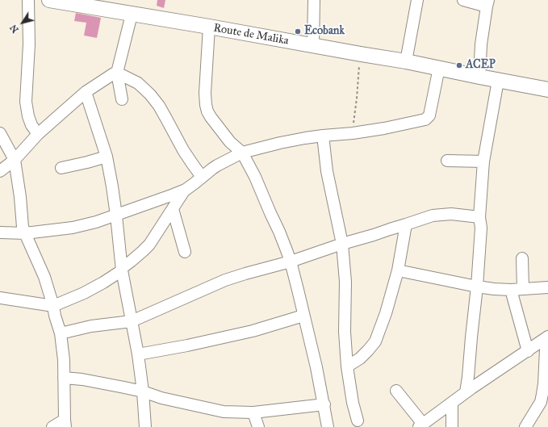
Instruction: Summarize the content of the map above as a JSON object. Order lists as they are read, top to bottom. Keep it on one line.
{"streets":{"main road":["Route de Malika"]},"places":["Ecobank","ACEP"],"north":"bottom left"}
